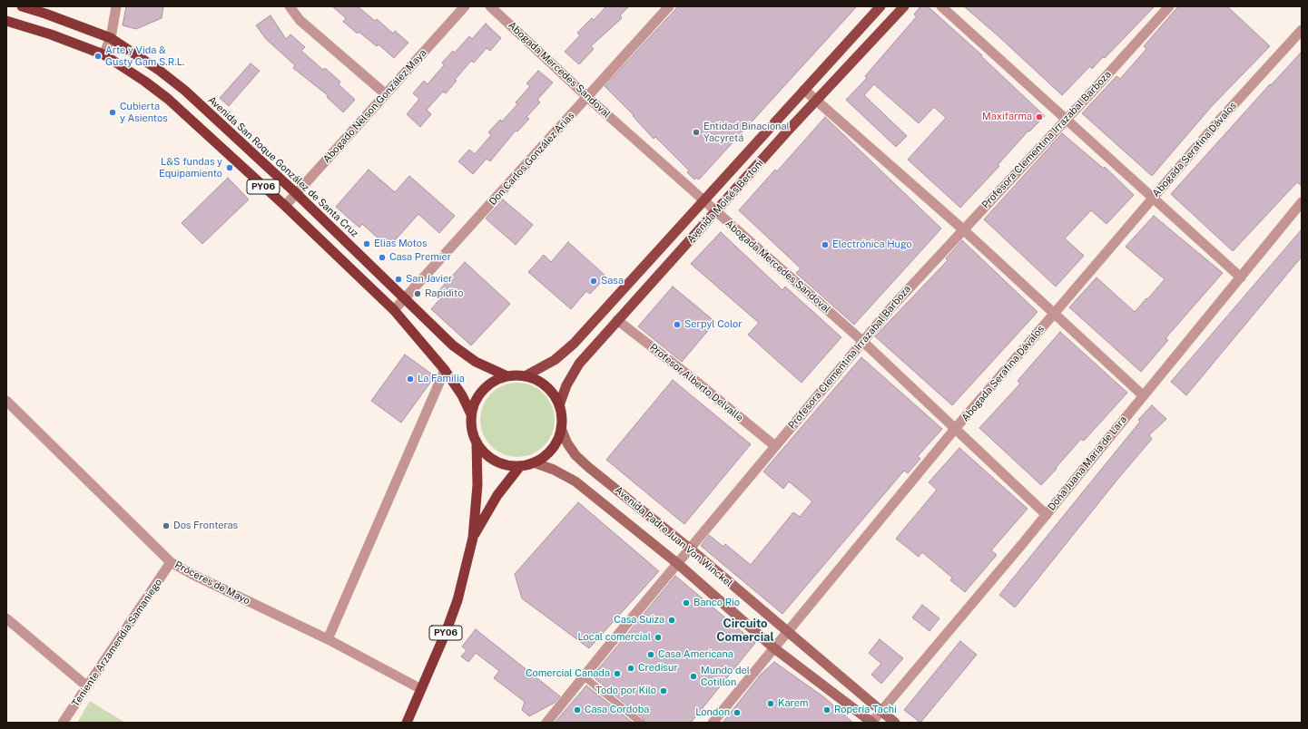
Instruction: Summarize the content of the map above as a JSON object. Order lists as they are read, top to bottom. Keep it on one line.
{"streets":{"highway":["Avenida San Roque González de Santa Cruz","PY06"],"main road":["Avenida Moisés Bertoni","Avenida Padre Juan Von Winckel"],"street":["Abogada Mercedes Sandoval","Abogado Nelson González Maya","Profesora Clementina Irrazabal Barboza","Abogada Serafina Dávalos","Don Carlos González Arias","Profesor Alberto Delvalle","Doña Juana María de Lara","Próceres de Mayo","Teniente Arzamendia Samaniego"]},"crossings":[["Abogada Mercedes Sandoval","Profesora Clementina Irrazabal Barboza"],["Abogada Mercedes Sandoval","Abogada Serafina Dávalos"],["Abogada Mercedes Sandoval","Don Carlos González Arias"],["Abogada Mercedes Sandoval","Avenida Moisés Bertoni"],["Abogada Mercedes Sandoval","Doña Juana María de Lara"],["Abogado Nelson González Maya","Avenida San Roque González de Santa Cruz"],["Abogado Nelson González Maya","PY06"],["Profesora Clementina Irrazabal Barboza","Profesor Alberto Delvalle"],["Profesora Clementina Irrazabal Barboza","Avenida Padre Juan Von Winckel"],["Abogada Serafina Dávalos","Avenida Padre Juan Von Winckel"],["Don Carlos González Arias","Avenida San Roque González de Santa Cruz"],["Don Carlos González Arias","PY06"],["Avenida San Roque González de Santa Cruz","PY06"],["Avenida San Roque González de Santa Cruz","Avenida Moisés Bertoni"],["Avenida San Roque González de Santa Cruz","Avenida Padre Juan Von Winckel"],["PY06","Avenida Moisés Bertoni"],["PY06","Avenida Padre Juan Von Winckel"],["PY06","Próceres de Mayo"],["Avenida Moisés Bertoni","Profesor Alberto Delvalle"],["Avenida Moisés Bertoni","Avenida Padre Juan Von Winckel"],["Doña Juana María de Lara","Avenida Padre Juan Von Winckel"],["Próceres de Mayo","Teniente Arzamendia Samaniego"]],"districts":["Circuito Comercial"],"places":["Arte y Vida & Gusty Gam S.R.L.","Cubierta y Asientos","Maxifarma","Entidad Binacional Yacyretá","L&S fundas y Equipamiento","Elias Motos","Electrónica Hugo","Casa Premier","San Javier","Sasa","Rapidito","Serpyl Color","La Familia","Dos Fronteras","Banco Rio","Casa Suiza","Local comercial","Casa Americana","Credisur","Comercial Canada","Mundo del Cotillon","Todo por Kilo","Karem","Casa Cordoba","Ropería Tachi","London"]}
